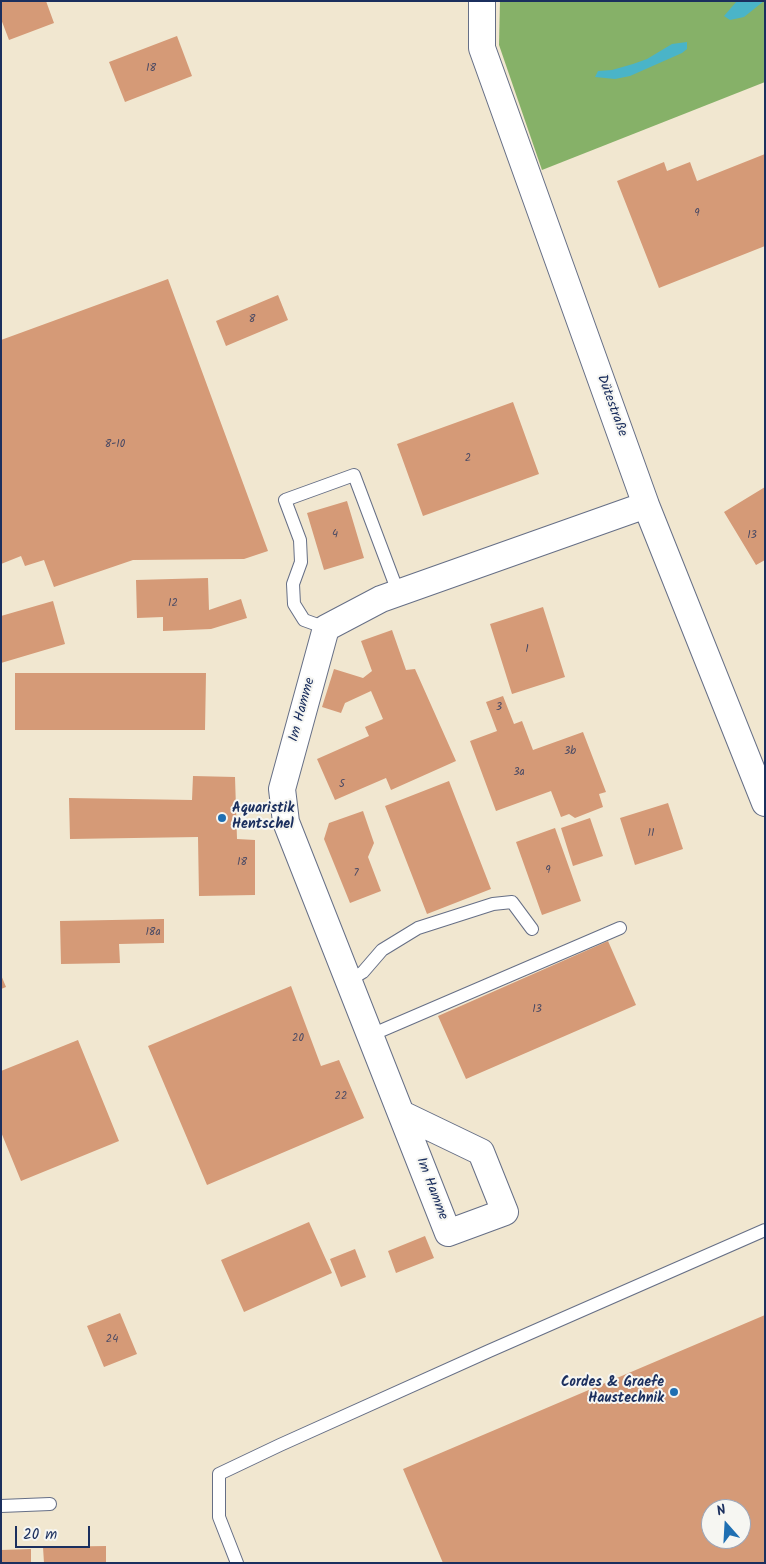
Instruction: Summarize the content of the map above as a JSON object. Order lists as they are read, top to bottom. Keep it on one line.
{"streets":{"street":["Dütestraße","Im Hamme"]},"places":["Aquaristik Hentschel","Cordes & Graefe Haustechnik"],"house_numbers":["18","9","8","8-10","2","4","13","12","1","3","3b","3a","5","11","18","9","7","18a","13","20","22","24"],"scale_bar":"20 m","north":"top"}
